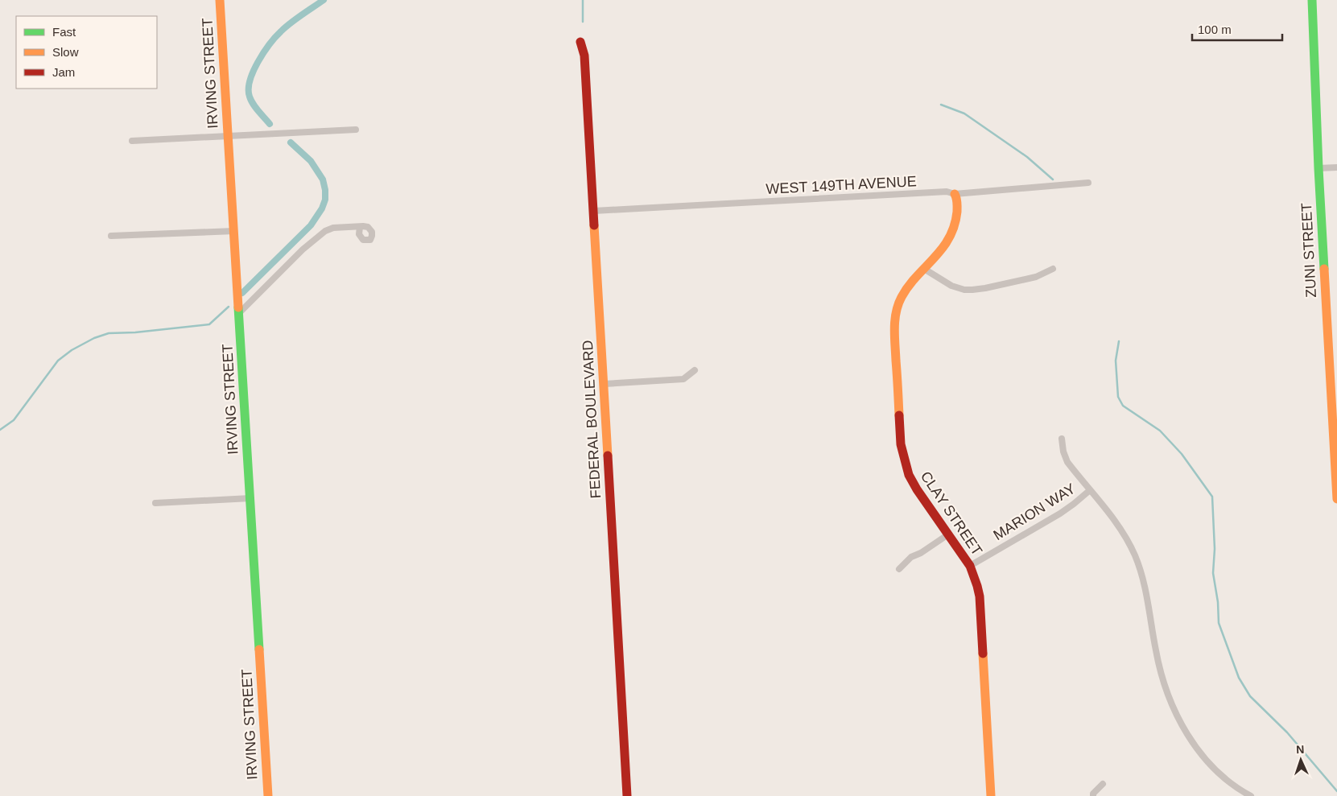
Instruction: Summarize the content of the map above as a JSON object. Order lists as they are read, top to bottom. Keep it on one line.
{"streets":{"street":["IRVING STREET","WEST 149TH AVENUE","ZUNI STREET","FEDERAL BOULEVARD","MARION WAY","CLAY STREET"]},"crossings":[["WEST 149TH AVENUE","FEDERAL BOULEVARD"],["WEST 149TH AVENUE","CLAY STREET"],["MARION WAY","CLAY STREET"]],"legend":["Fast","Slow","Jam"],"scale_bar":"100 m","north":"top"}
